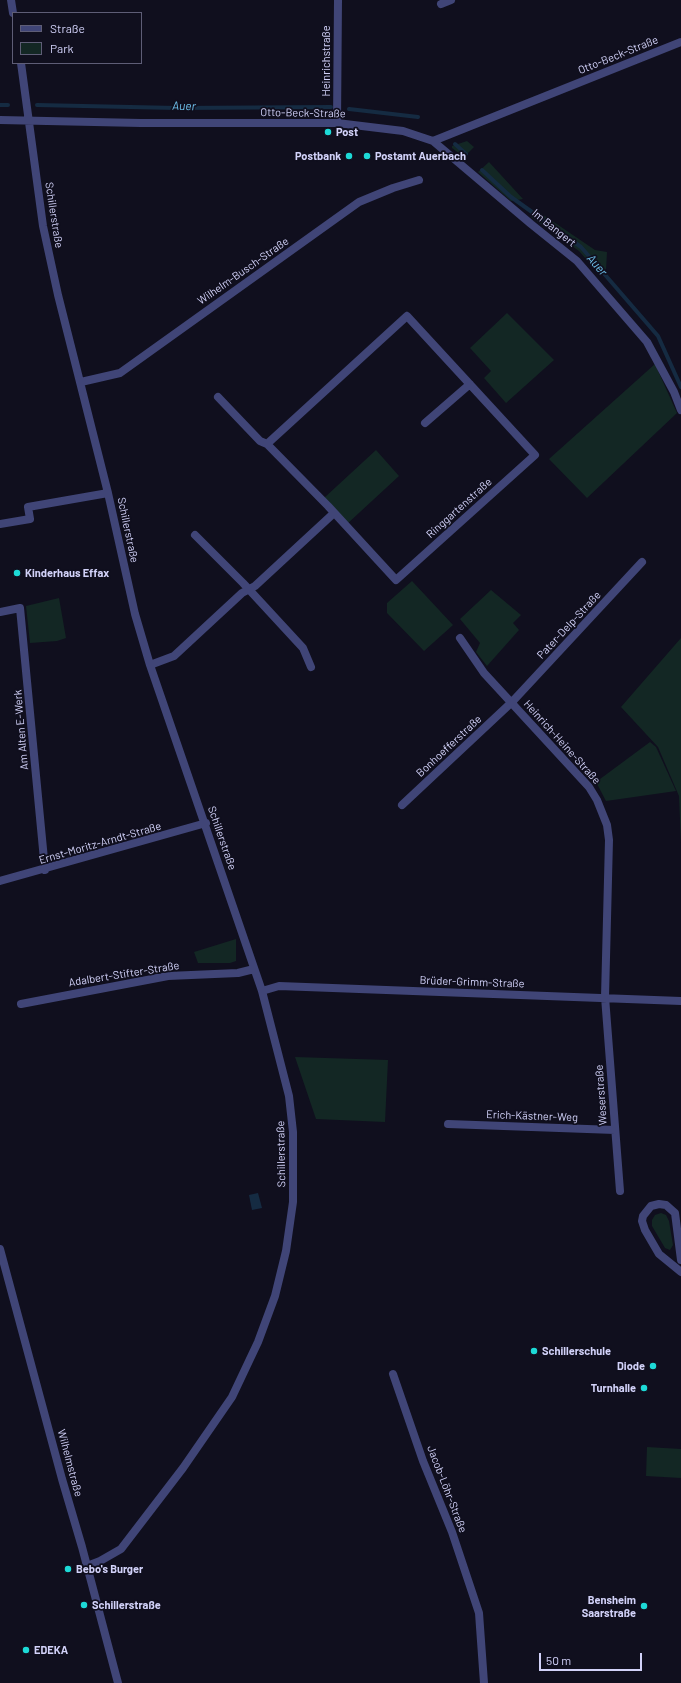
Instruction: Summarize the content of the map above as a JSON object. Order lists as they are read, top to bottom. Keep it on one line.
{"streets":{"street":["Otto-Beck-Straße","Heinrichstraße","Schillerstraße","Im Bangert","Wilhelm-Busch-Straße","Ringgartenstraße","Pater-Delp-Straße","Am Alten E-Werk","Heinrich-Heine-Straße","Bonhoefferstraße","Ernst-Moritz-Arndt-Straße","Adalbert-Stifter-Straße","Brüder-Grimm-Straße","Weserstraße","Erich-Kästner-Weg","Wilhelmstraße","Jacob-Löhr-Straße"]},"crossings":[["Otto-Beck-Straße","Heinrichstraße"],["Otto-Beck-Straße","Schillerstraße"],["Otto-Beck-Straße","Im Bangert"],["Schillerstraße","Wilhelm-Busch-Straße"],["Schillerstraße","Ernst-Moritz-Arndt-Straße"],["Schillerstraße","Adalbert-Stifter-Straße"],["Schillerstraße","Brüder-Grimm-Straße"],["Schillerstraße","Wilhelmstraße"],["Pater-Delp-Straße","Heinrich-Heine-Straße"],["Pater-Delp-Straße","Bonhoefferstraße"],["Am Alten E-Werk","Ernst-Moritz-Arndt-Straße"],["Heinrich-Heine-Straße","Bonhoefferstraße"],["Heinrich-Heine-Straße","Brüder-Grimm-Straße"],["Heinrich-Heine-Straße","Weserstraße"],["Brüder-Grimm-Straße","Weserstraße"],["Weserstraße","Erich-Kästner-Weg"]],"water":["Auer"],"places":["Post","Postbank","Postamt Auerbach","Kinderhaus Effax","Schillerschule","Diode","Turnhalle","Bebo's Burger","Schillerstraße","Bensheim Saarstraße","EDEKA"],"legend":["Straße","Park"],"scale_bar":"50 m"}
